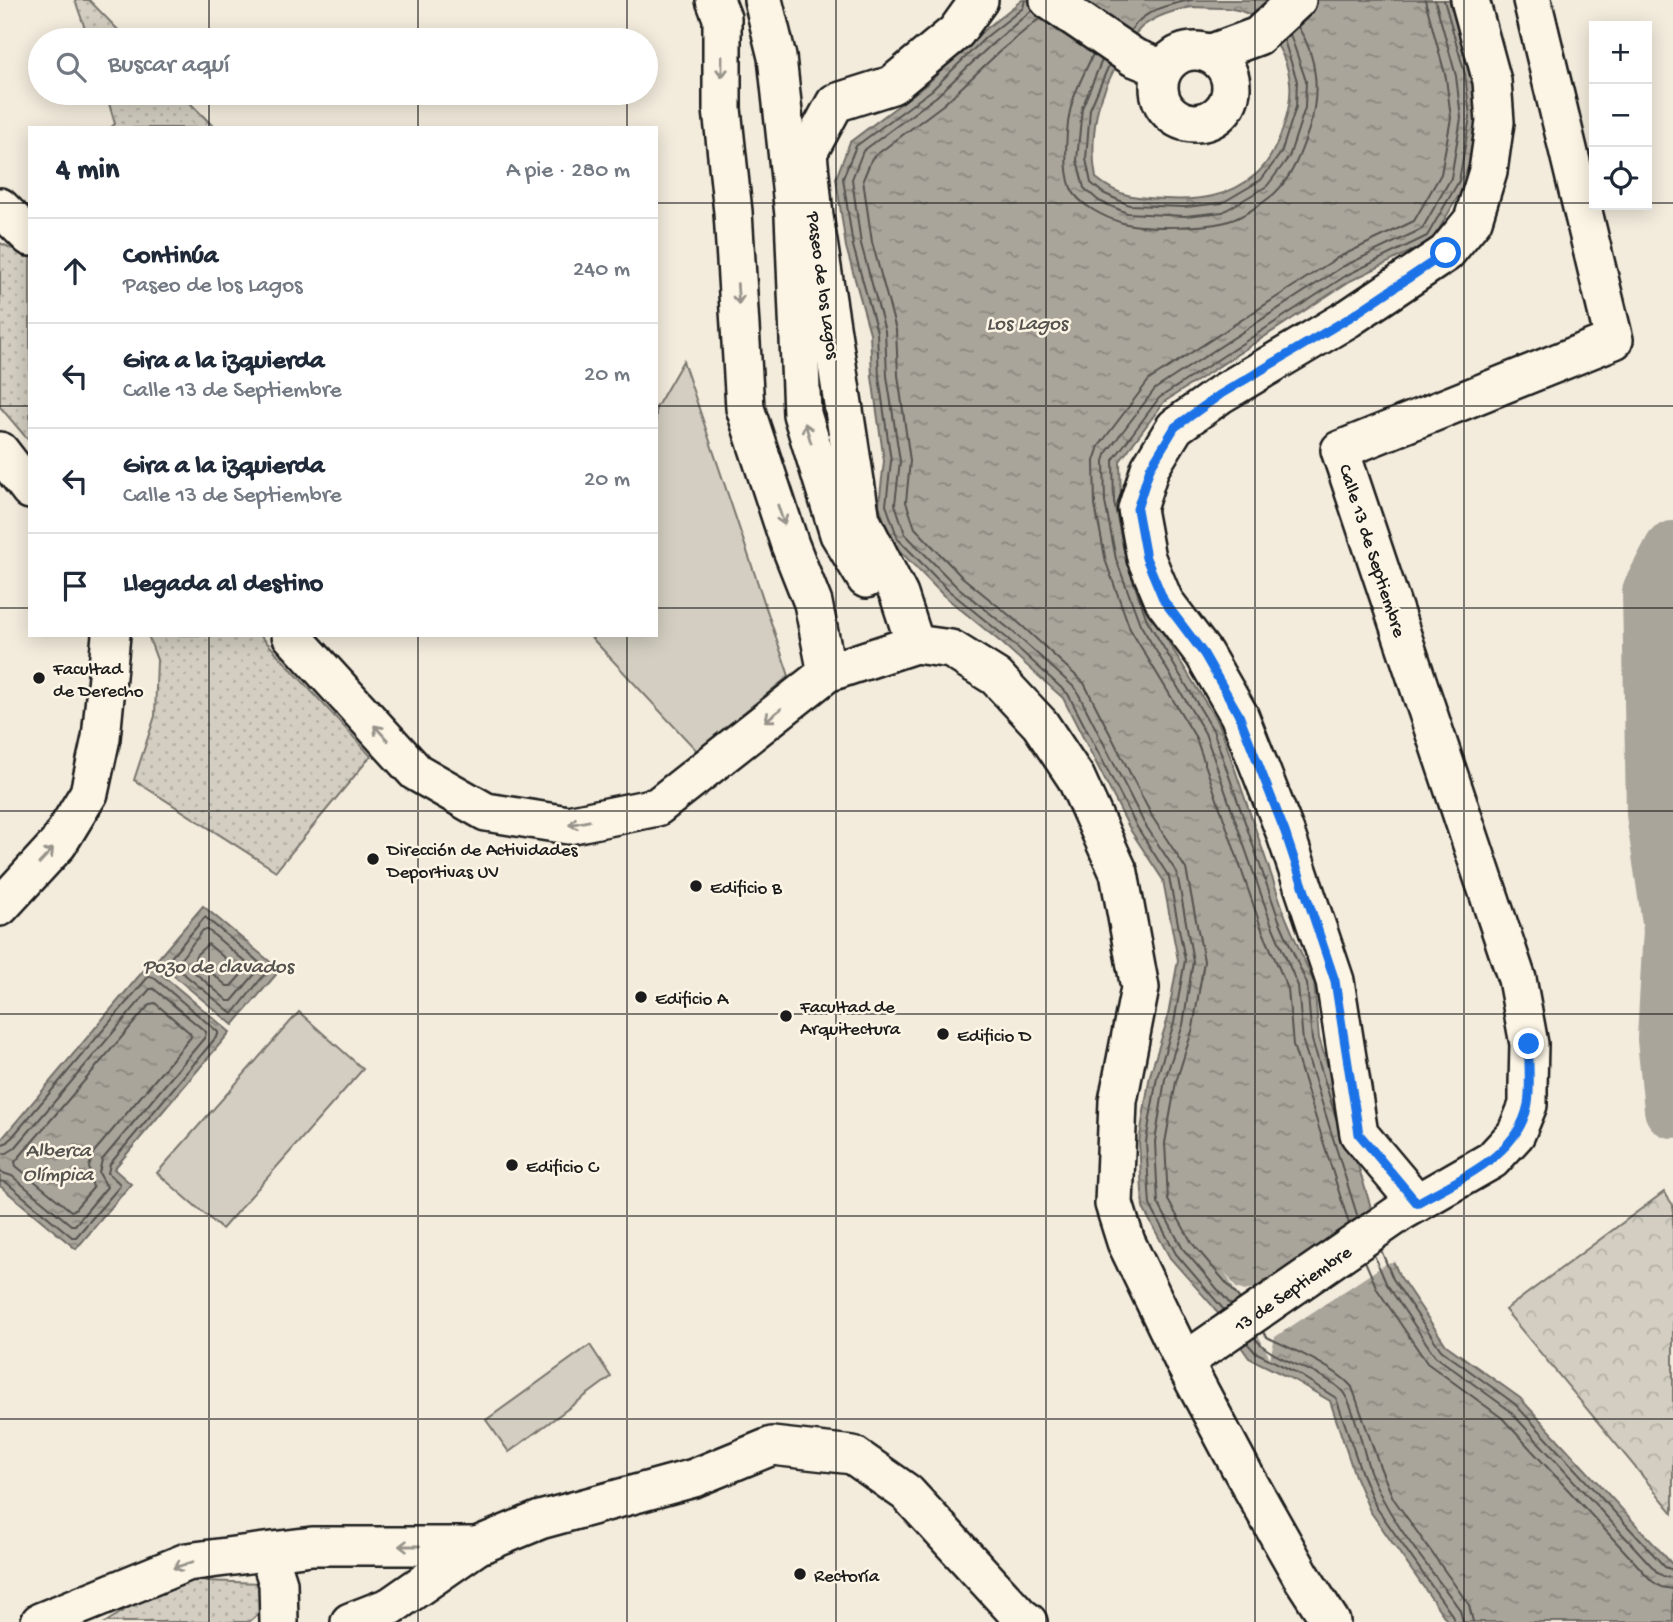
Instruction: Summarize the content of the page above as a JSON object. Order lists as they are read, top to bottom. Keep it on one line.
{"streets":{"street":["Paseo de los Lagos","Calle 13 de Septiembre","13 de Septiembre"]},"crossings":[["Calle 13 de Septiembre","13 de Septiembre"]],"water":["Los Lagos","Pozo de clavados","Alberca Olímpica"],"places":["Facultad de Derecho","Dirección de Actividades Deportivas UV","Edificio B","Edificio A","Facultad de Arquitectura","Edificio D","Edificio C","Rectoría"],"page":{"map_buttons":["+","−"],"search":"Buscar aquí","heading":["4 min","A pie · 280 m"],"list":[["Continúa","Paseo de los Lagos","240 m"],["Gira a la izquierda","Calle 13 de Septiembre","20 m"],["Gira a la izquierda","Calle 13 de Septiembre","20 m"],"Llegada al destino"]}}
